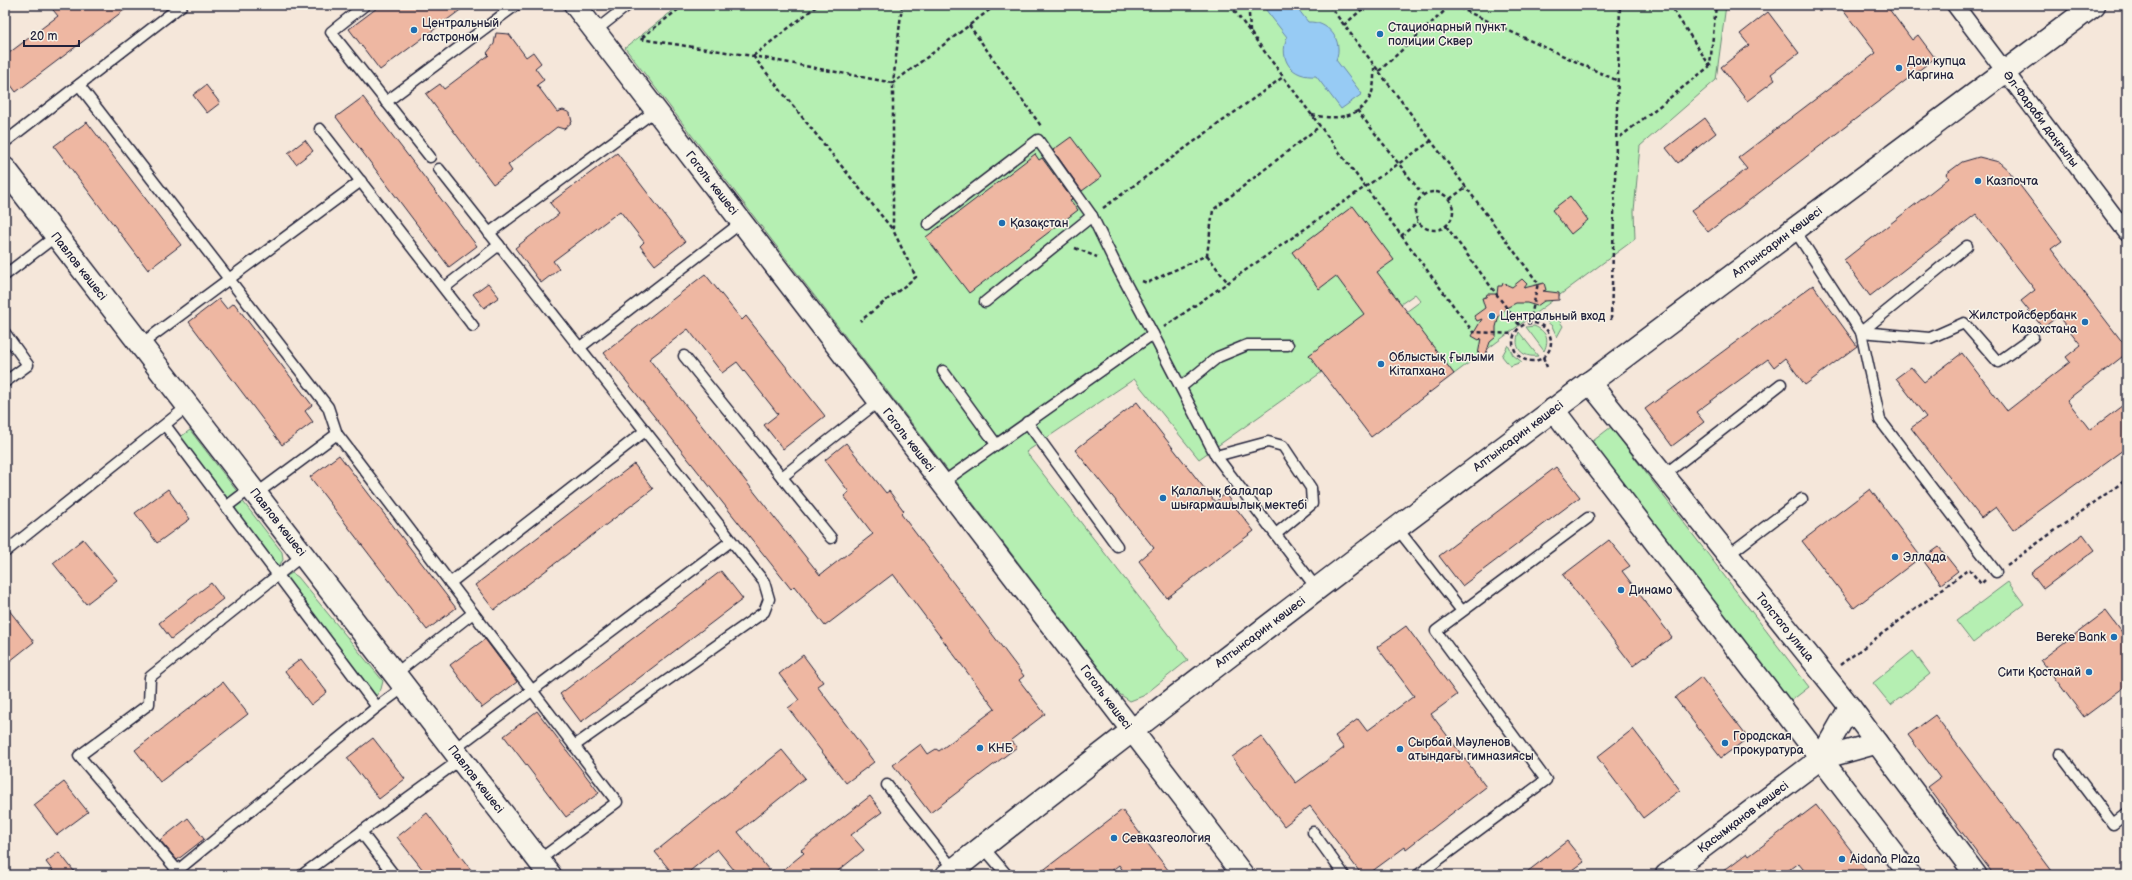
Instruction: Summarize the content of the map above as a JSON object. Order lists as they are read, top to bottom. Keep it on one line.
{"streets":{"street":["Әл-Фараби даңғылы","Гоголь көшесі","Алтынсарин көшесі","Павлов көшесі","Толстого улица","Қасымқанов көшесі"]},"crossings":[["Әл-Фараби даңғылы","Алтынсарин көшесі"],["Гоголь көшесі","Алтынсарин көшесі"],["Алтынсарин көшесі","Толстого улица"],["Толстого улица","Қасымқанов көшесі"]],"places":["Центральный гастроном","Стационарный пункт полиции Сквер","Дом купца Каргина","Казпочта","Қазақстан","Центральный вход","Жилстройсбербанк Казахстана","Облыстық Ғылыми Кітапхана","Қалалық балалар шығармашылық мектебі","Эллада","Динамо","Bereke Bank","Сити Қостанай","Городская прокуратура","КНБ","Сырбай Мәуленов атындағы гимназиясы","Севказгеология","Aidana Plaza"],"scale_bar":"20 m"}
